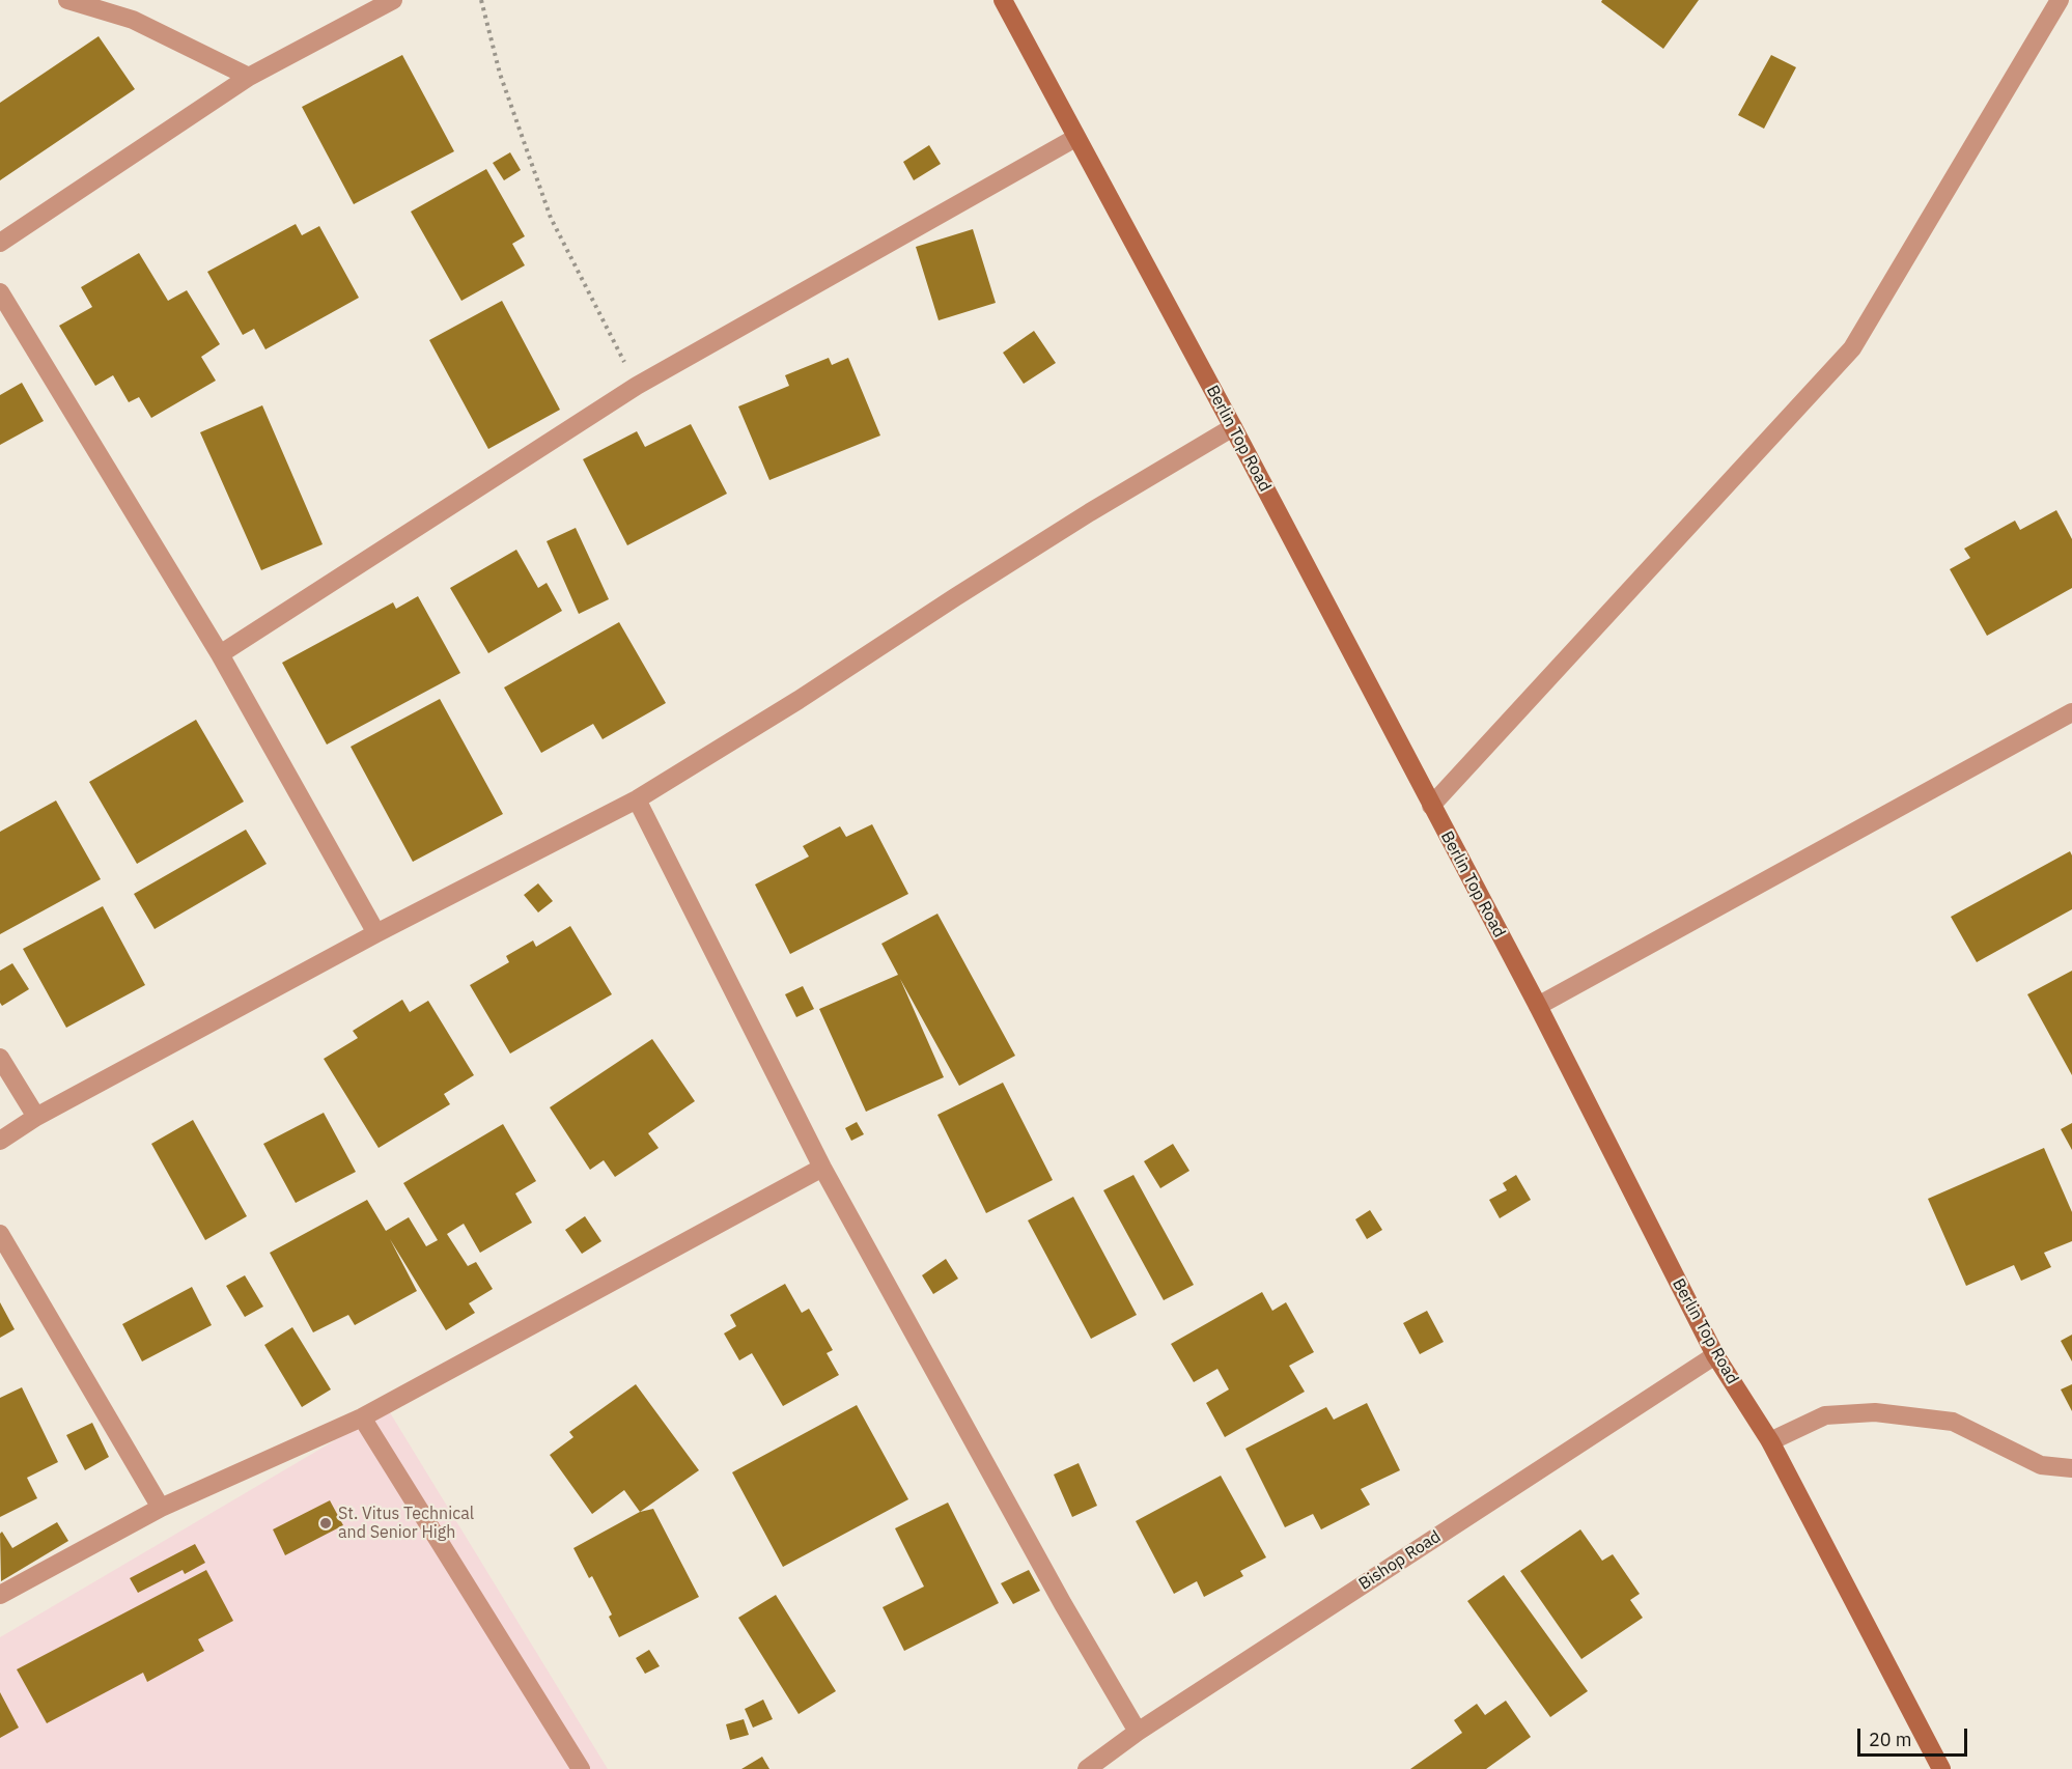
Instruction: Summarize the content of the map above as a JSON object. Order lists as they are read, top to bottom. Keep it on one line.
{"streets":{"street":["Berlin Top Road","Bishop Road"]},"crossings":[["Berlin Top Road","Bishop Road"]],"places":["St. Vitus Technical and Senior High"],"scale_bar":"20 m"}
